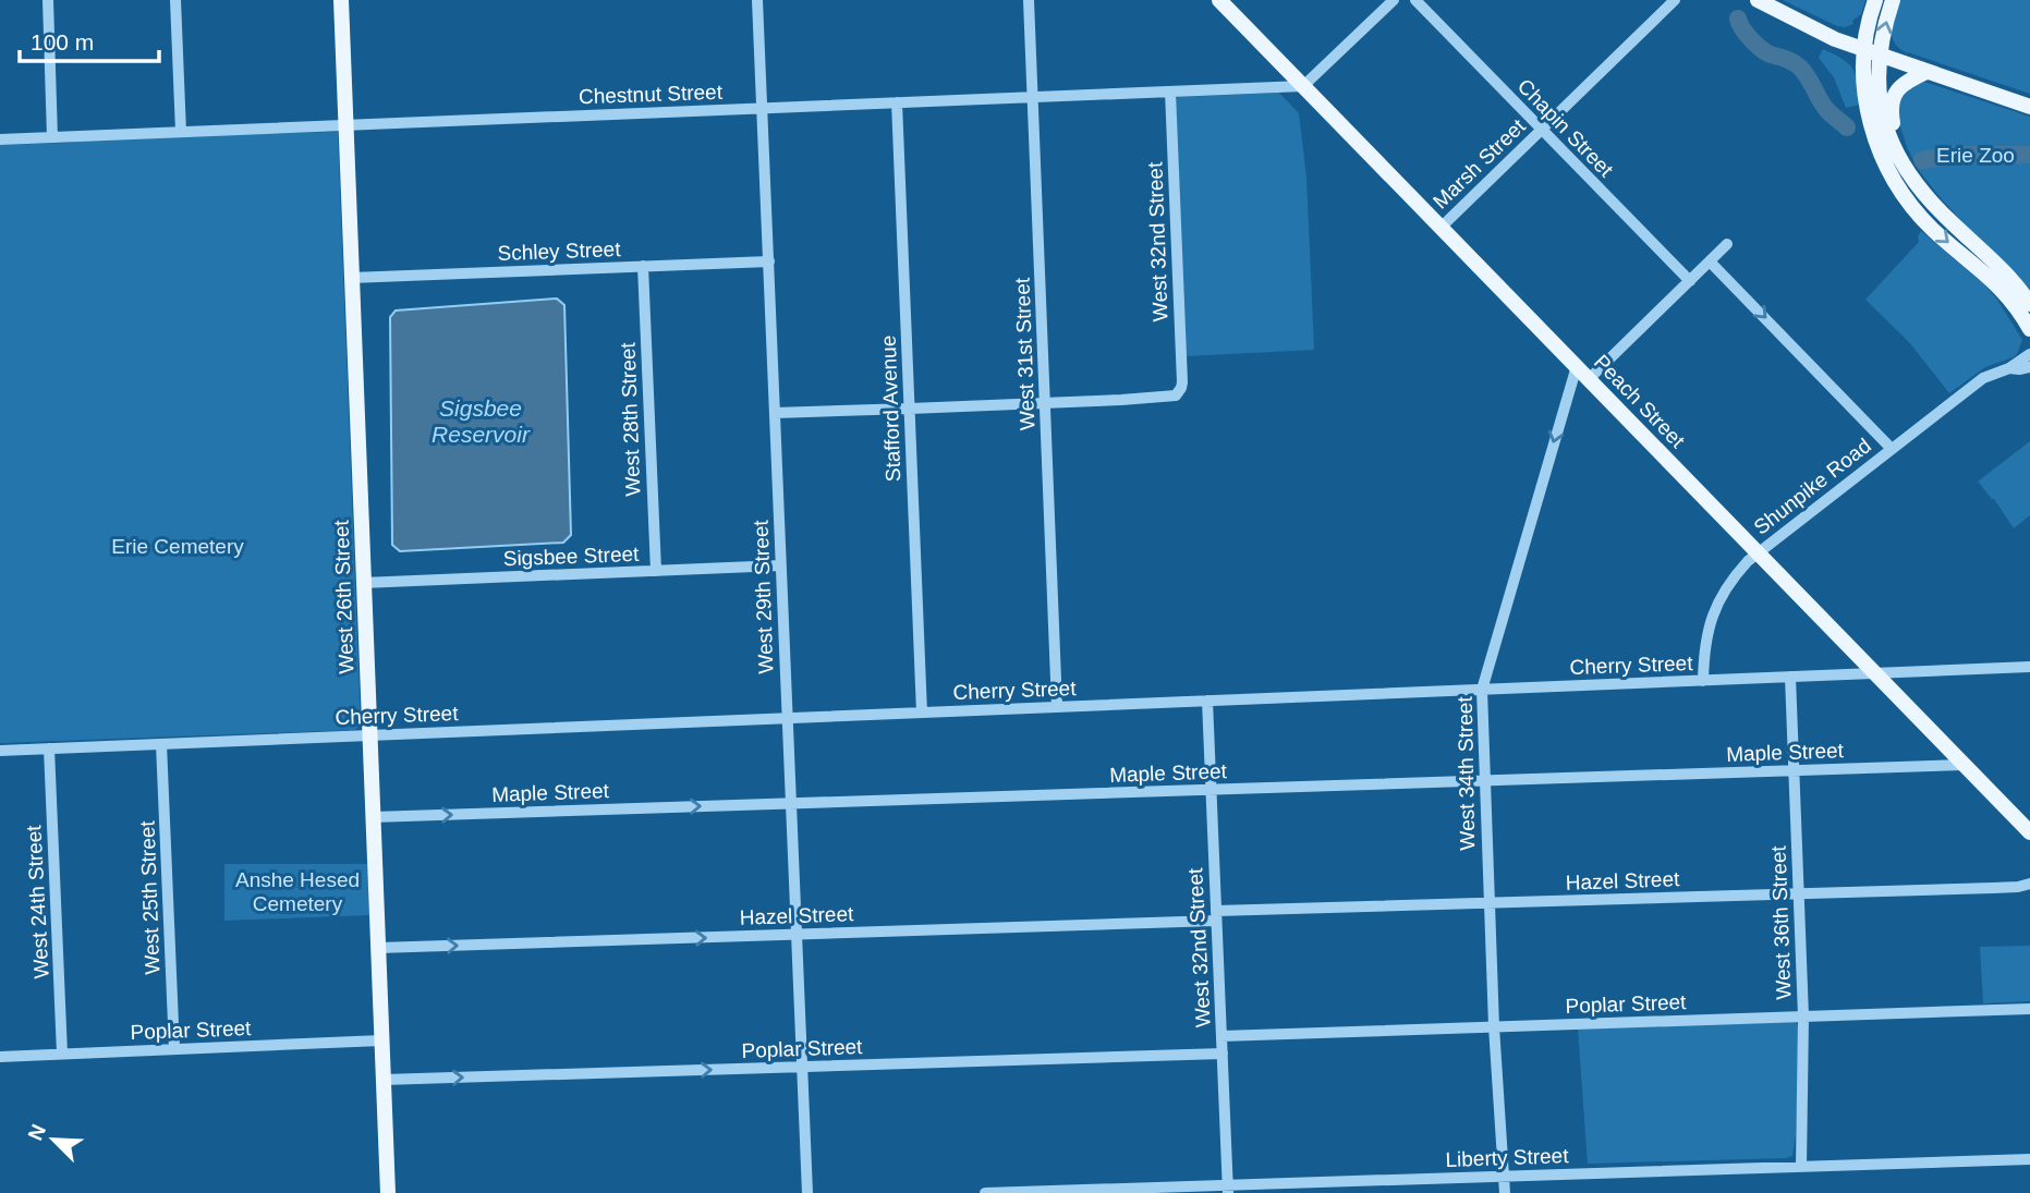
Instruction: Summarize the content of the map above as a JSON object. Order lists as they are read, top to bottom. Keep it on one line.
{"streets":{"main road":["Peach Street","West 26th Street"],"street":["Chestnut Street","Chapin Street","Marsh Street","West 32nd Street","Schley Street","West 31st Street","Stafford Avenue","West 28th Street","Shunpike Road","Sigsbee Street","West 29th Street","Cherry Street","Maple Street","West 34th Street","Hazel Street","West 25th Street","West 24th Street","West 36th Street","Poplar Street","Liberty Street"]},"crossings":[["Chestnut Street","West 32nd Street"],["Chestnut Street","West 31st Street"],["Chestnut Street","Peach Street"],["Chestnut Street","Stafford Avenue"],["Chestnut Street","West 26th Street"],["Chestnut Street","West 29th Street"],["Chapin Street","Marsh Street"],["Marsh Street","Peach Street"],["West 32nd Street","West 31st Street"],["West 32nd Street","Cherry Street"],["West 32nd Street","Maple Street"],["West 32nd Street","Hazel Street"],["West 32nd Street","Poplar Street"],["West 32nd Street","Liberty Street"],["Schley Street","West 28th Street"],["Schley Street","West 26th Street"],["Schley Street","West 29th Street"],["West 31st Street","Cherry Street"],["Peach Street","Shunpike Road"],["Peach Street","Cherry Street"],["Peach Street","Maple Street"],["Peach Street","West 34th Street"],["Stafford Avenue","Cherry Street"],["West 28th Street","Sigsbee Street"],["Shunpike Road","Cherry Street"],["Sigsbee Street","West 26th Street"],["Sigsbee Street","West 29th Street"],["West 26th Street","Cherry Street"],["West 26th Street","Maple Street"],["West 26th Street","Hazel Street"],["West 26th Street","Poplar Street"],["West 29th Street","Cherry Street"],["West 29th Street","Maple Street"],["West 29th Street","Hazel Street"],["West 29th Street","Poplar Street"],["Cherry Street","West 34th Street"],["Cherry Street","West 25th Street"],["Cherry Street","West 24th Street"],["Cherry Street","West 36th Street"],["Maple Street","West 34th Street"],["Maple Street","West 36th Street"],["West 34th Street","Hazel Street"],["West 34th Street","Poplar Street"],["West 34th Street","Liberty Street"],["Hazel Street","West 36th Street"],["West 25th Street","Poplar Street"],["West 24th Street","Poplar Street"],["West 36th Street","Poplar Street"],["West 36th Street","Liberty Street"]],"one_way":["West 34th Street"],"water":["Sigsbee Reservoir"],"parks":["Erie Zoo","Erie Cemetery","Anshe Hesed Cemetery"],"scale_bar":"100 m","north":"top left"}
